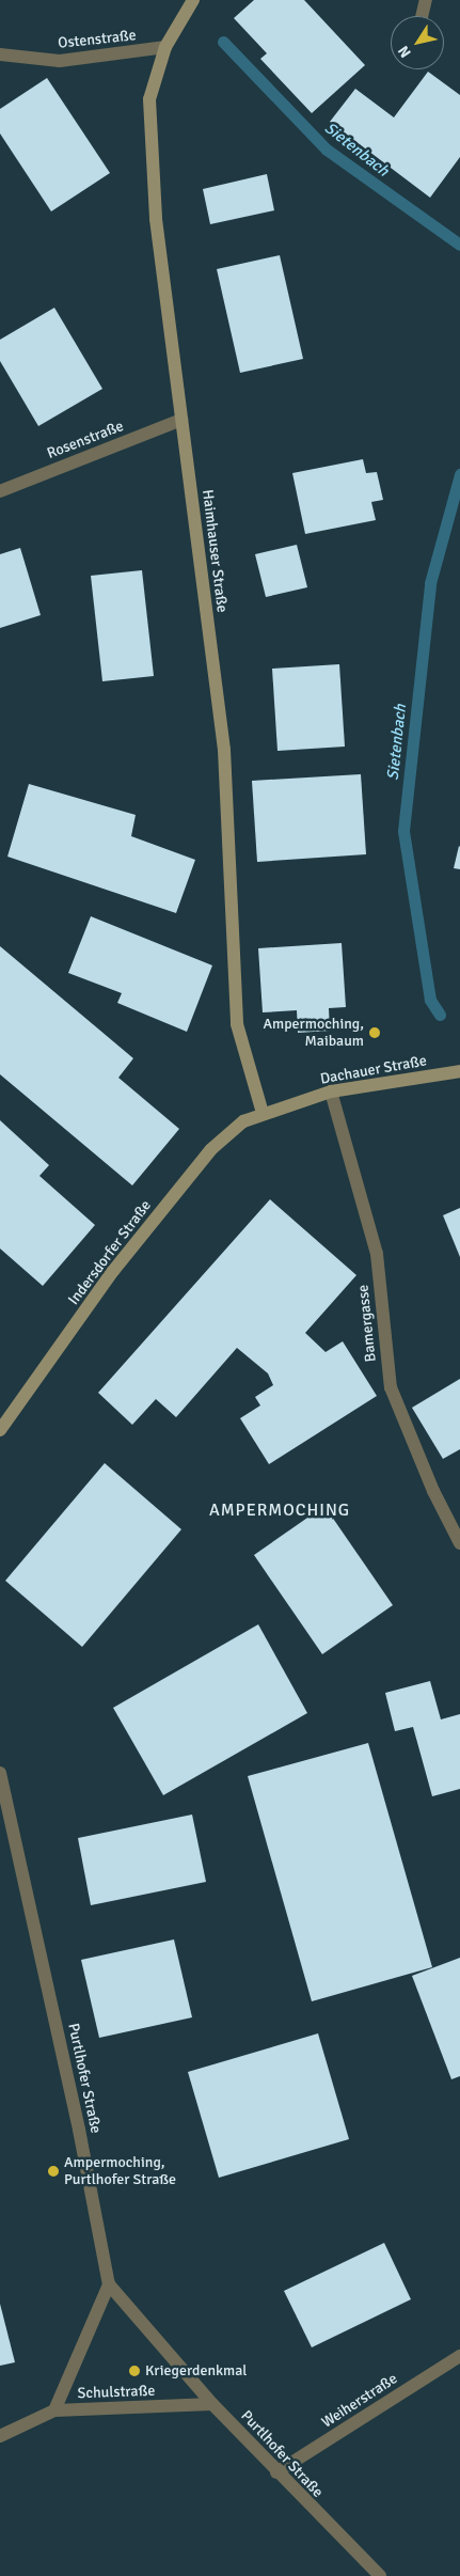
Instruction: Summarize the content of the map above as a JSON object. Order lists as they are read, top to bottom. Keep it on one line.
{"streets":{"main road":["Haimhauser Straße","Dachauer Straße","Indersdorfer Straße"],"street":["Ostenstraße","Rosenstraße","Bamergasse","Purtlhofer Straße","Schulstraße","Weiherstraße"]},"crossings":[["Ostenstraße","Haimhauser Straße"],["Rosenstraße","Haimhauser Straße"],["Haimhauser Straße","Dachauer Straße"],["Haimhauser Straße","Indersdorfer Straße"],["Dachauer Straße","Indersdorfer Straße"],["Dachauer Straße","Bamergasse"],["Purtlhofer Straße","Schulstraße"],["Purtlhofer Straße","Weiherstraße"]],"districts":["AMPERMOCHING"],"water":["Sietenbach"],"places":["Ampermoching, Maibaum","Ampermoching, Purtlhofer Straße","Kriegerdenkmal"],"north":"bottom left"}
